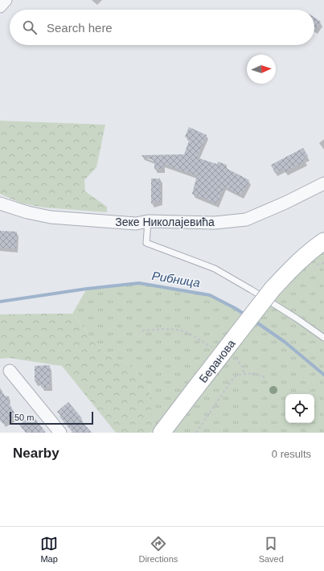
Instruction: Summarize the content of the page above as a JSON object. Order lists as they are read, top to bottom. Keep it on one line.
{"streets":{"main road":["Беранова"],"street":["Зеке Николајевића"]},"water":["Рибница"],"scale_bar":"50 m","north":"right","page":{"search":"Search here","scale":"50 m","heading":["Nearby","0 results"],"nav":["Map","Directions","Saved"]}}
